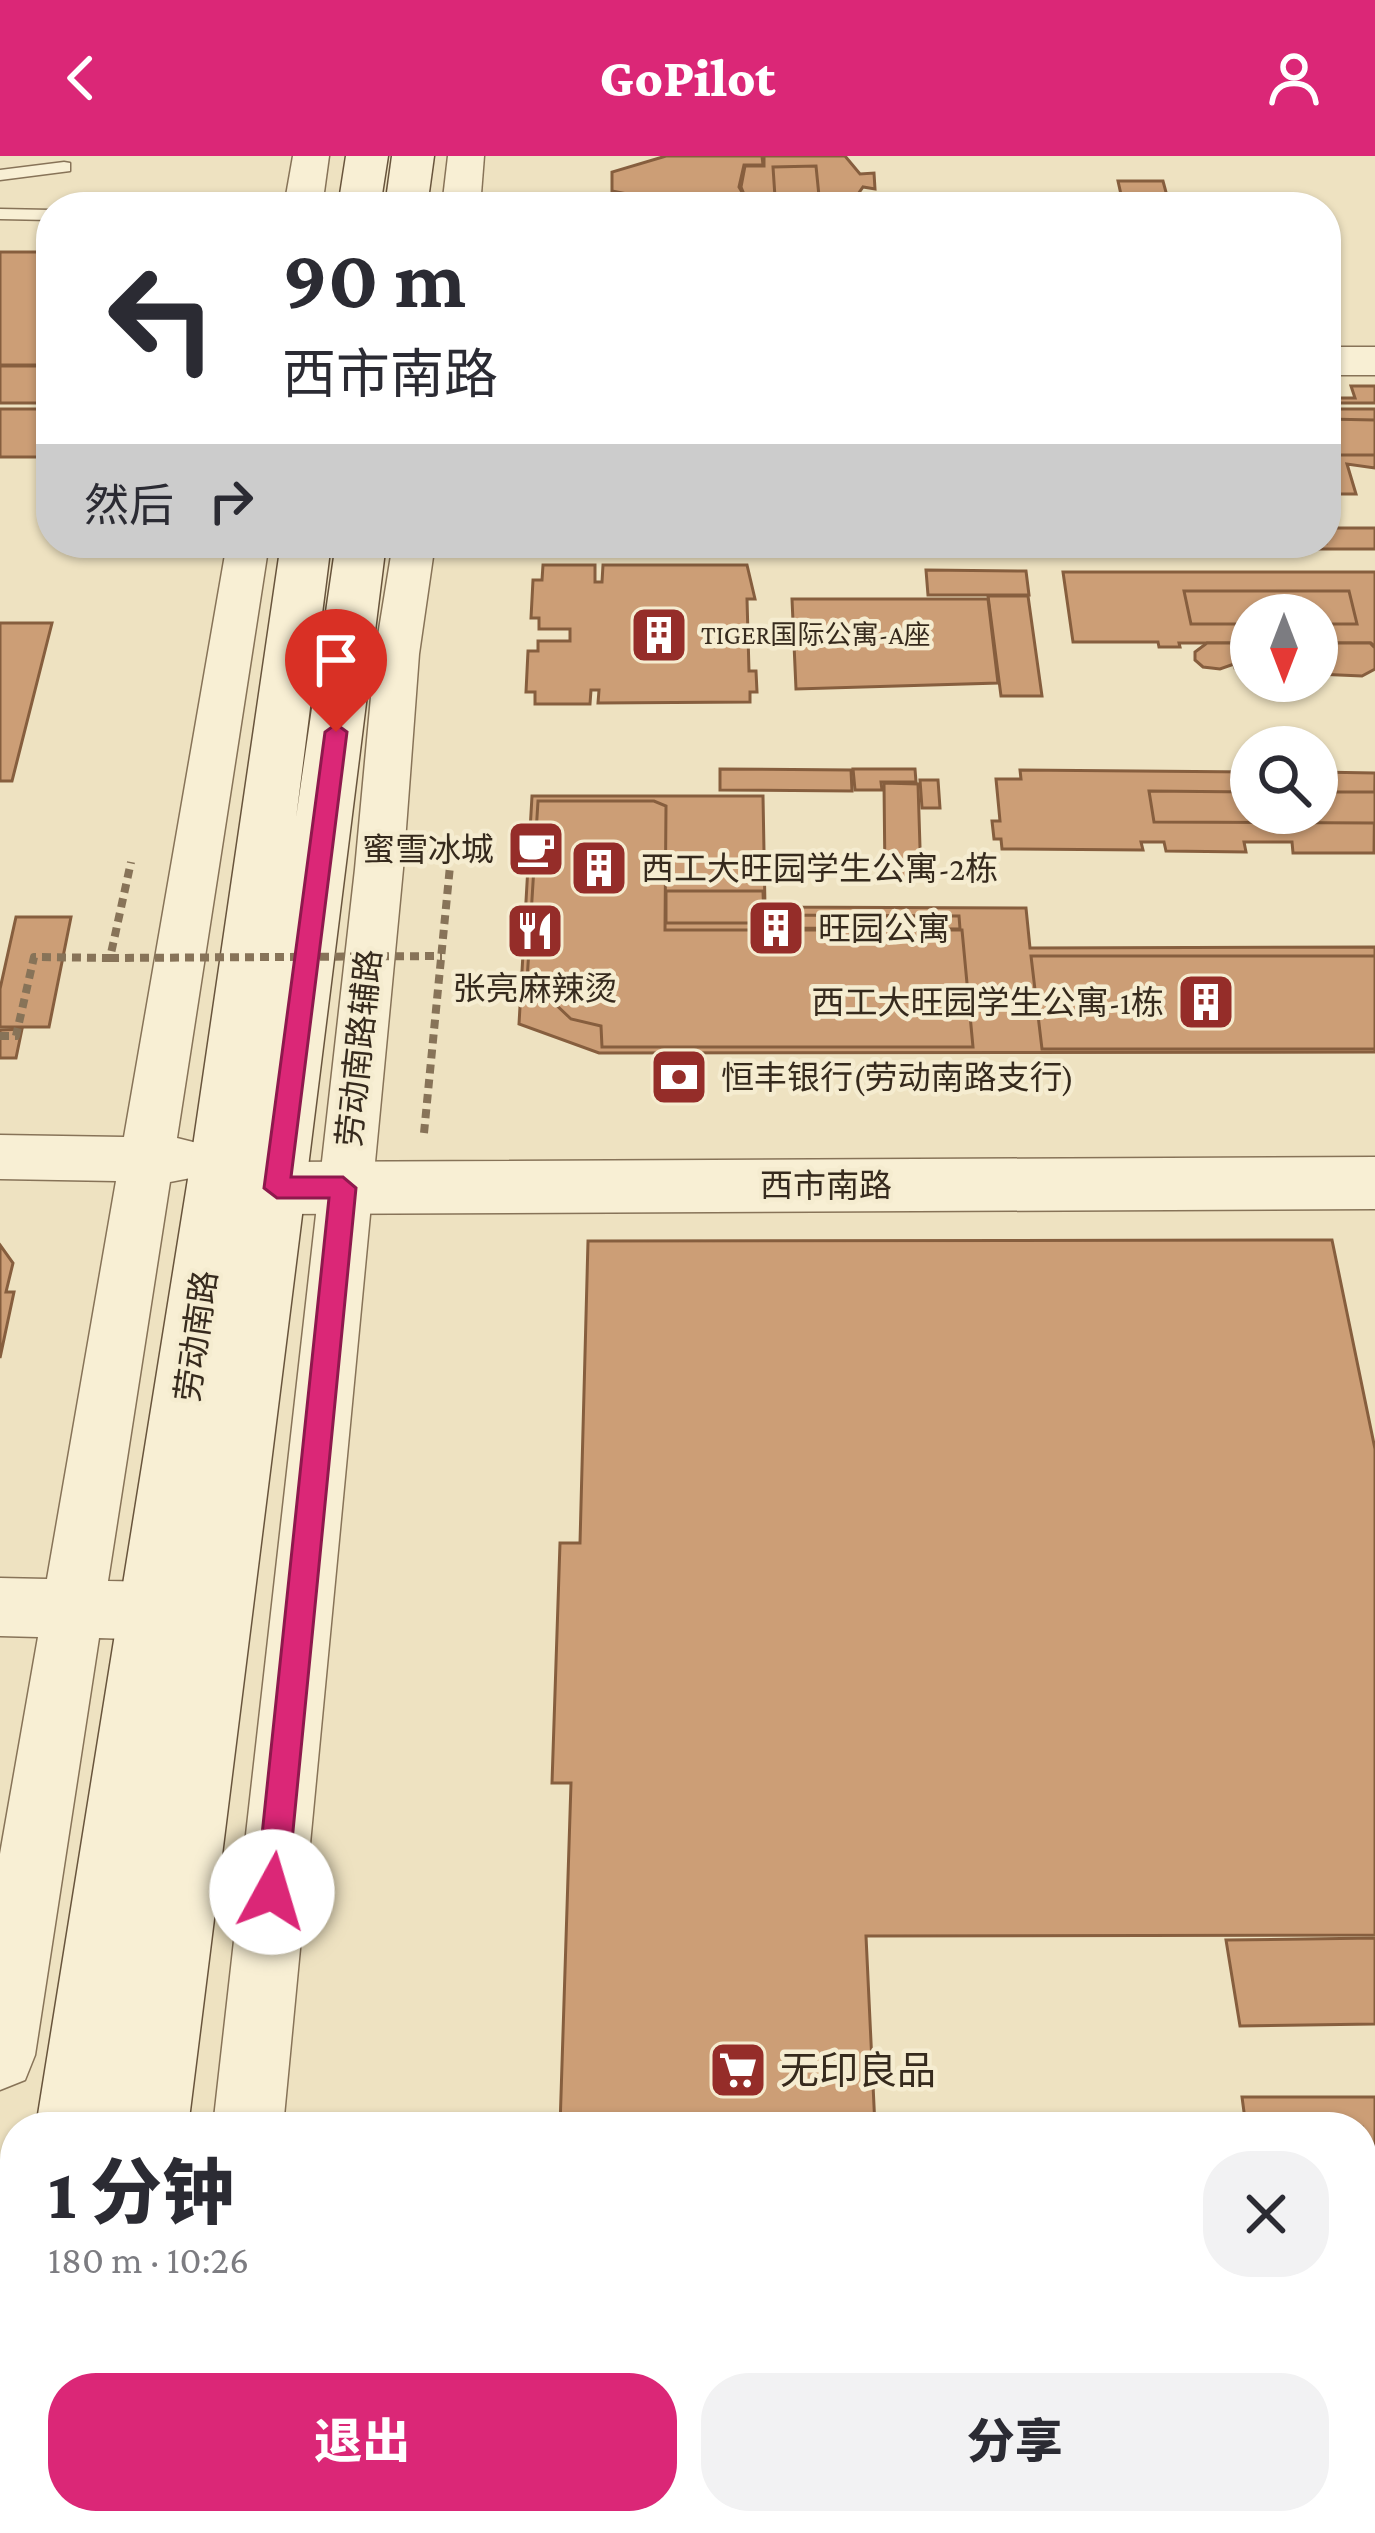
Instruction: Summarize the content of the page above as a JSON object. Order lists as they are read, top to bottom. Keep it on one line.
{"streets":{"main road":["西市南路","劳动南路"],"street":["劳动南路辅路"]},"crossings":[["劳动南路辅路","西市南路"],["西市南路","劳动南路"]],"places":{"building":["TIGER国际公寓-A座","西工大旺园学生公寓-2栋","旺园公寓","西工大旺园学生公寓-1栋"],"cafe":["蜜雪冰城"],"restaurant":["张亮麻辣烫"],"bank":["恒丰银行(劳动南路支行)"],"supermarket":["无印良品"]},"north":"bottom","page":{"header":"GoPilot","turn":["90 m","西市南路"],"then":"然后","heading":["1 分钟","180 m · 10:26"],"buttons":["退出","分享"]}}
